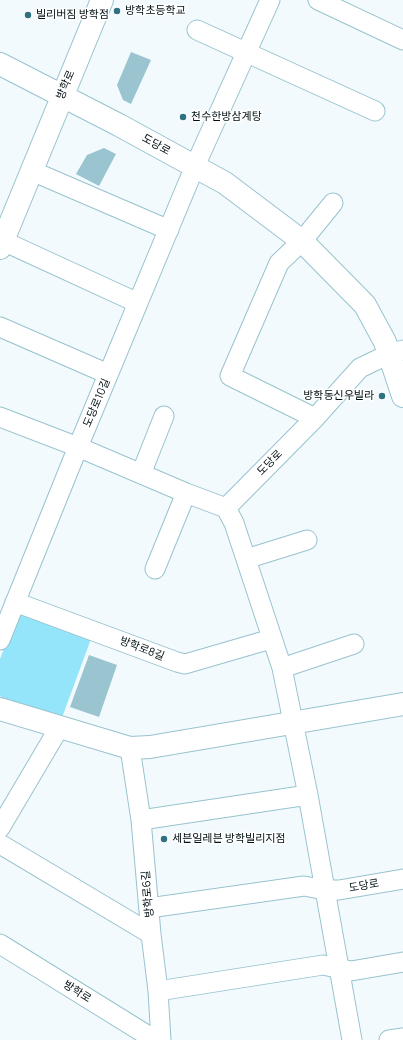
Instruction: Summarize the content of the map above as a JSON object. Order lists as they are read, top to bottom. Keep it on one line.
{"streets":{"main road":["방학로","도당로"],"street":["도당로10길","방학로8길","방학로6길"]},"crossings":[["방학로","도당로"],["방학로","도당로10길"],["도당로","도당로10길"],["도당로","방학로6길"],["도당로10길","방학로8길"]],"places":["방학초등학교","빌리버짐 방학점","천수한방삼계탕","방학동신우빌라","세븐일레븐 방학빌리지점"]}
